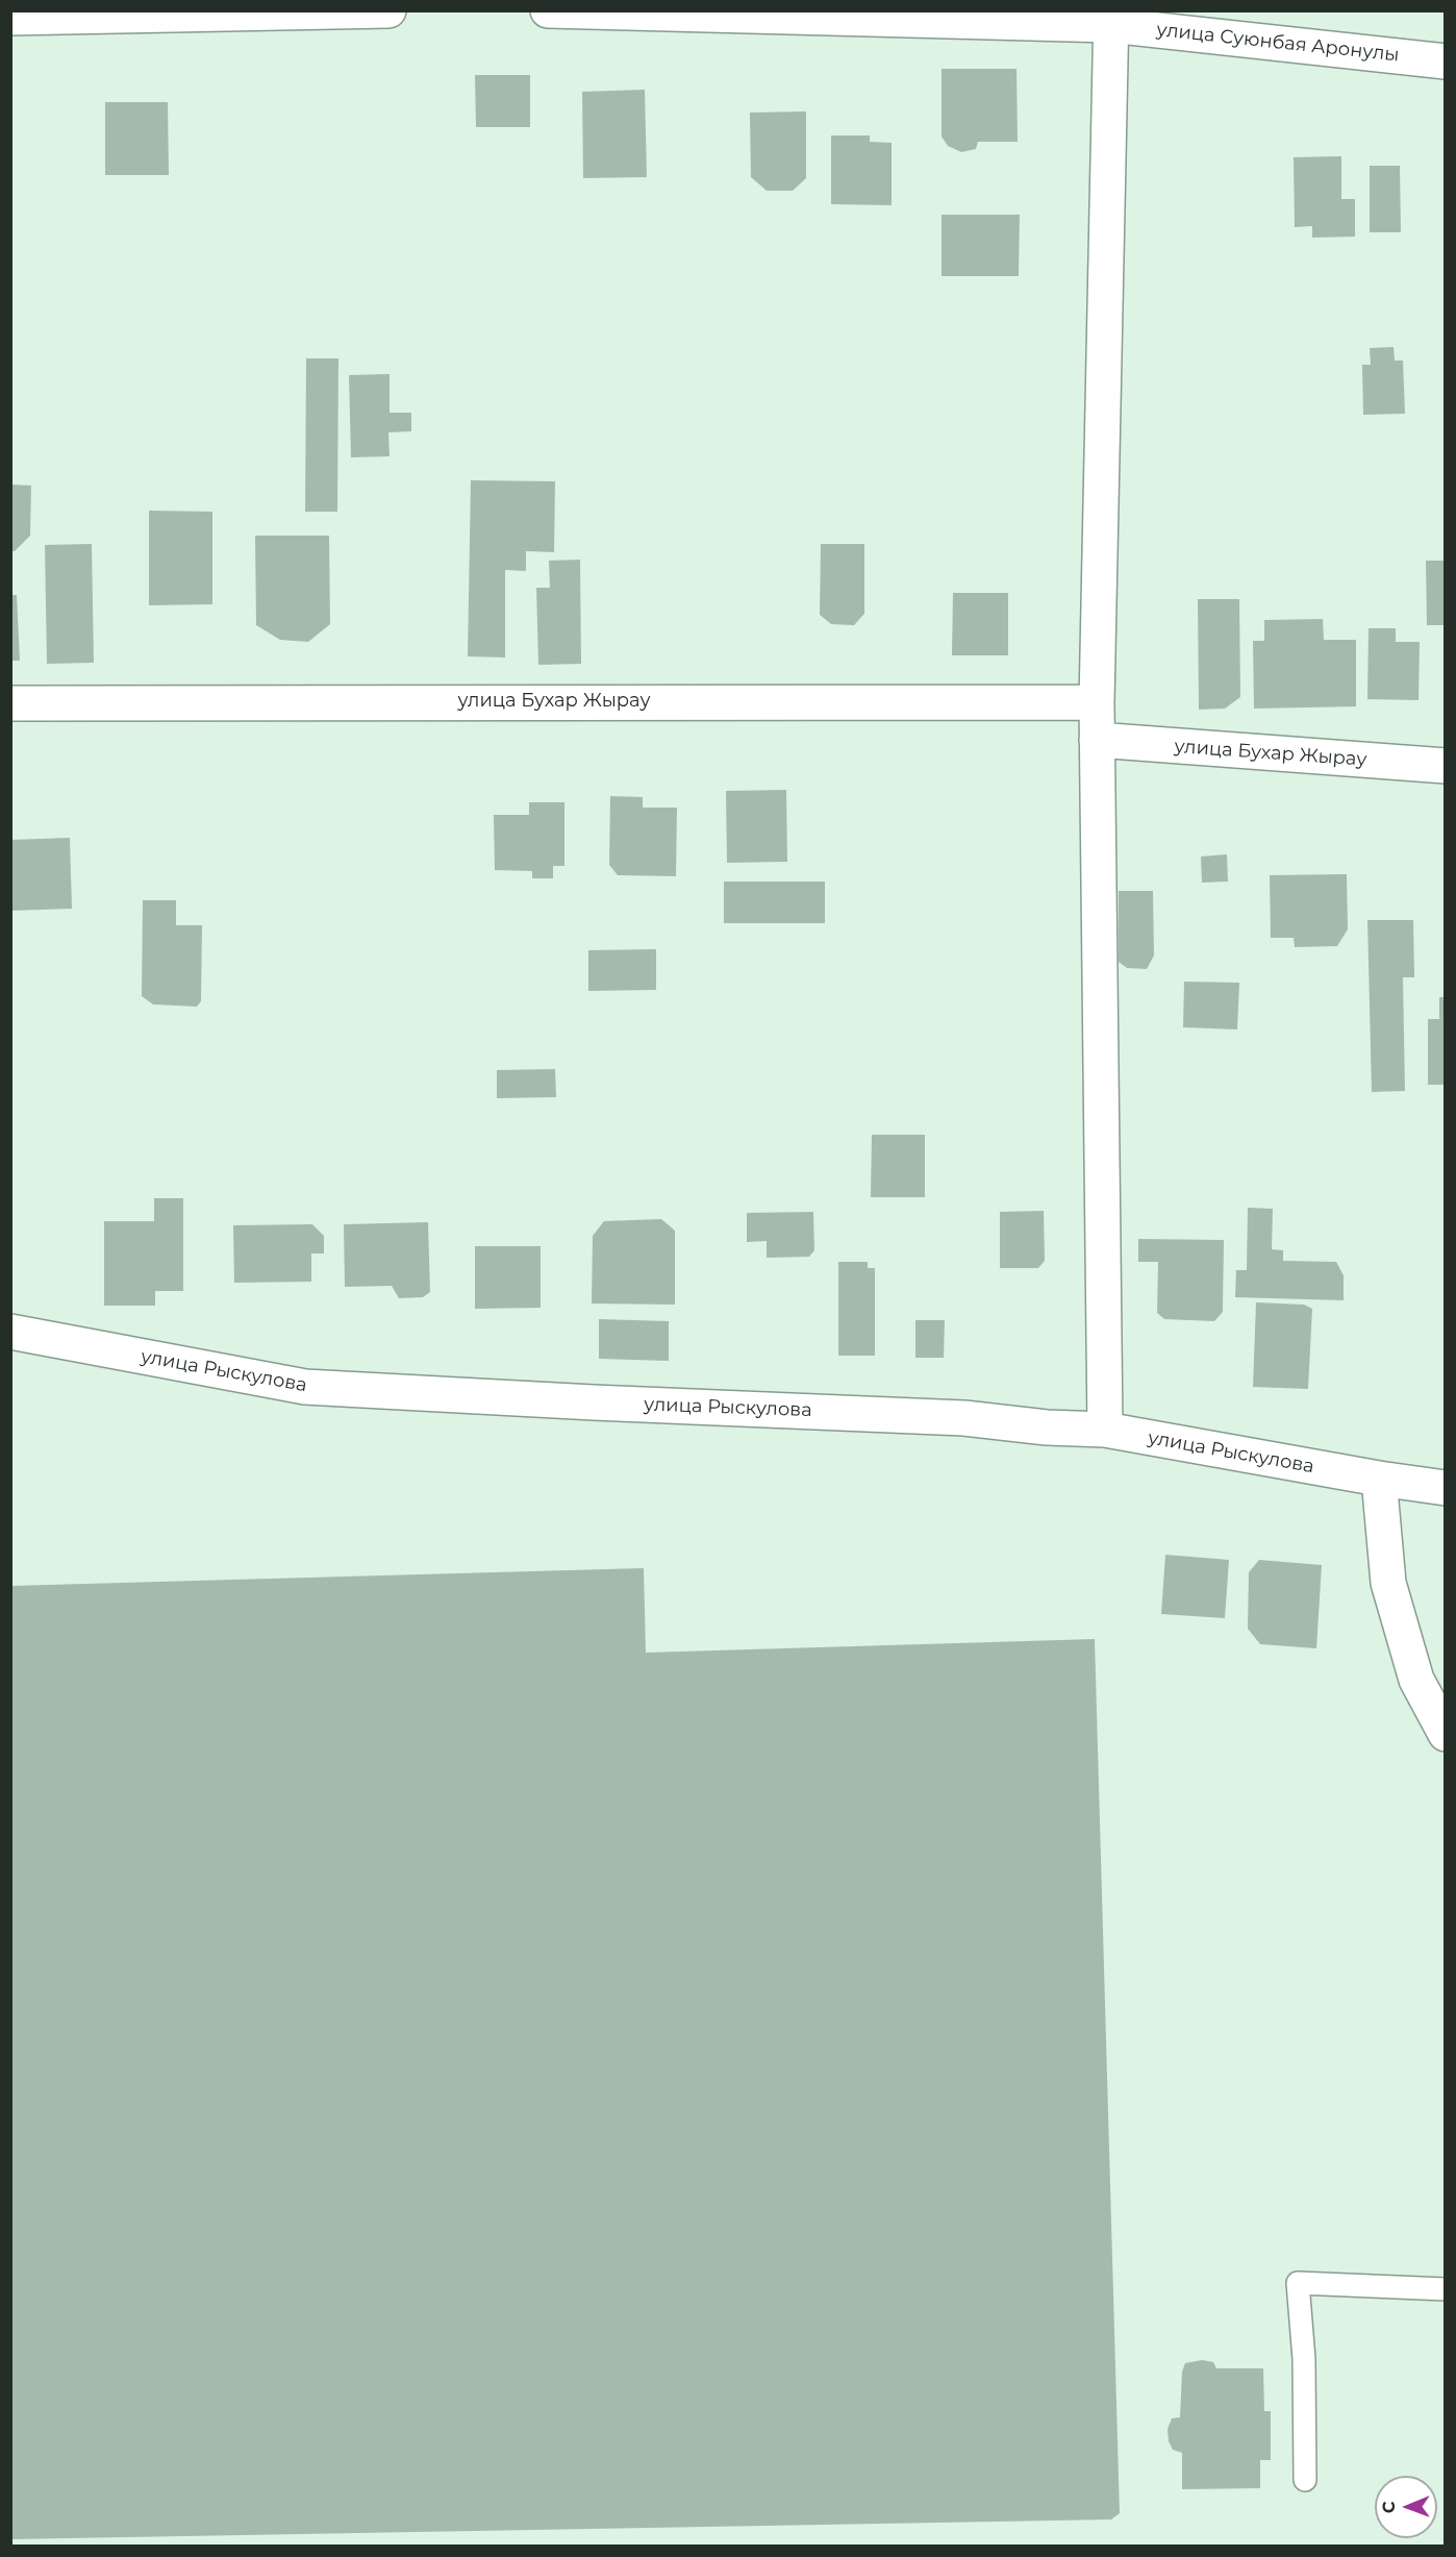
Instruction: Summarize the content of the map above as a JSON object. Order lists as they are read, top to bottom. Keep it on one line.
{"streets":{"street":["улица Суюнбая Аронулы","улица Бухар Жырау","улица Рыскулова"]},"north":"left"}
